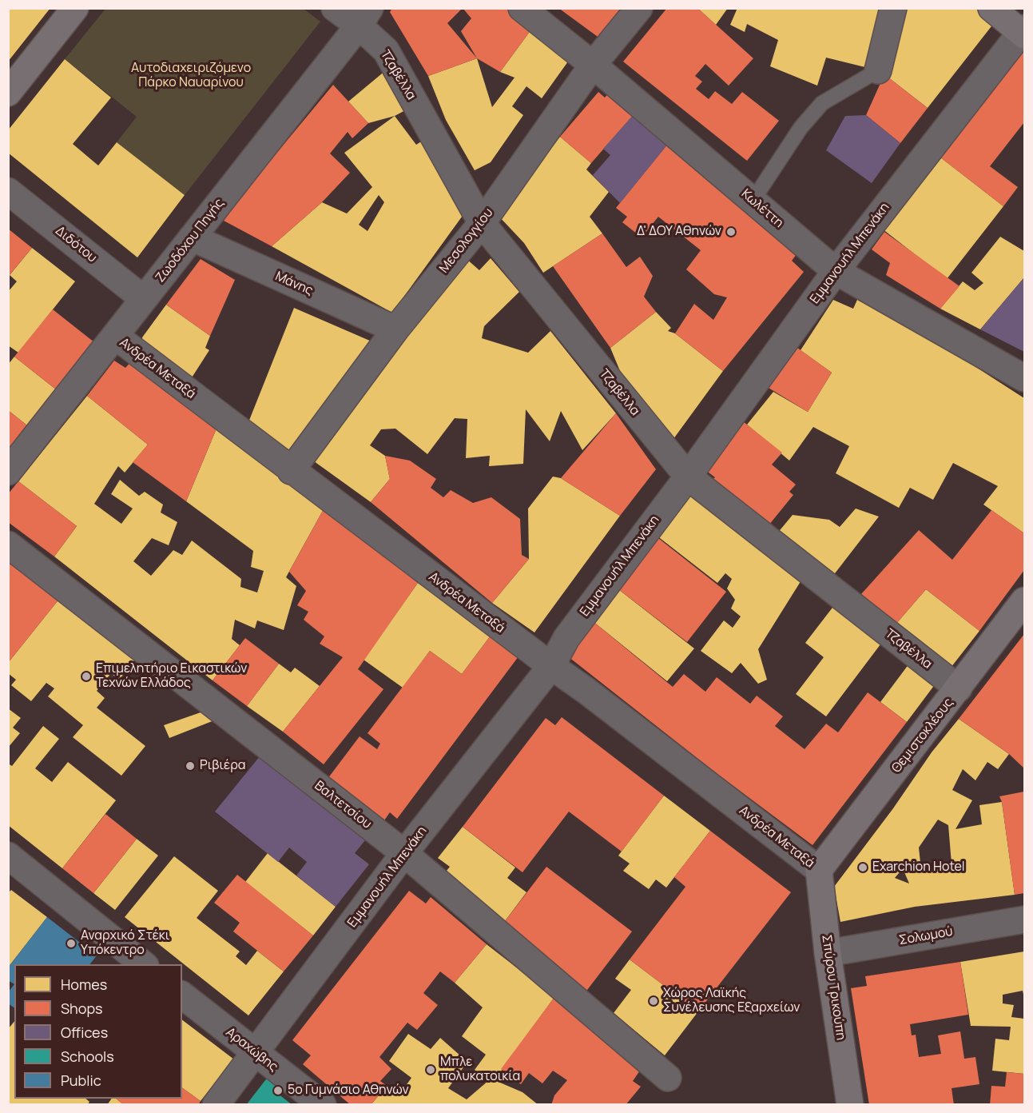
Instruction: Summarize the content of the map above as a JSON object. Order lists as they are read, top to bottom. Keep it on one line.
{"streets":{"street":["Τζαβέλλα","Κωλέττη","Ζωοδόχου Πηγής","Μεσολογγίου","Διδότου","Εμμανουήλ Μπενάκη","Μάνης","Ανδρέα Μεταξά","Θεμιστοκλέους","Βαλτετσίου","Σολωμού","Σπύρου Τρικούπη","Αραχώβης"]},"crossings":[["Τζαβέλλα","Ζωοδόχου Πηγής"],["Τζαβέλλα","Μεσολογγίου"],["Τζαβέλλα","Εμμανουήλ Μπενάκη"],["Τζαβέλλα","Θεμιστοκλέους"],["Κωλέττη","Μεσολογγίου"],["Κωλέττη","Εμμανουήλ Μπενάκη"],["Ζωοδόχου Πηγής","Διδότου"],["Ζωοδόχου Πηγής","Μάνης"],["Ζωοδόχου Πηγής","Ανδρέα Μεταξά"],["Μεσολογγίου","Μάνης"],["Μεσολογγίου","Ανδρέα Μεταξά"],["Εμμανουήλ Μπενάκη","Ανδρέα Μεταξά"],["Εμμανουήλ Μπενάκη","Βαλτετσίου"],["Εμμανουήλ Μπενάκη","Αραχώβης"],["Ανδρέα Μεταξά","Θεμιστοκλέους"],["Ανδρέα Μεταξά","Σπύρου Τρικούπη"],["Θεμιστοκλέους","Σπύρου Τρικούπη"],["Σολωμού","Σπύρου Τρικούπη"]],"parks":["Αυτοδιαχειριζόμενο Πάρκο Ναυαρίνου"],"places":["Δ' ΔΟΥ Αθηνών","Επιμελητήριο Εικαστικών Τεχνών Ελλάδος","Ριβιέρα","Exarchion Hotel","Αναρχικό Στέκι Υπόκεντρο","Χώρος Λαϊκής Συνέλευσης Εξαρχείων","Μπλε πολυκατοικία","5ο Γυμνάσιο Αθηνών"],"legend":["Homes","Shops","Offices","Schools","Public"]}
